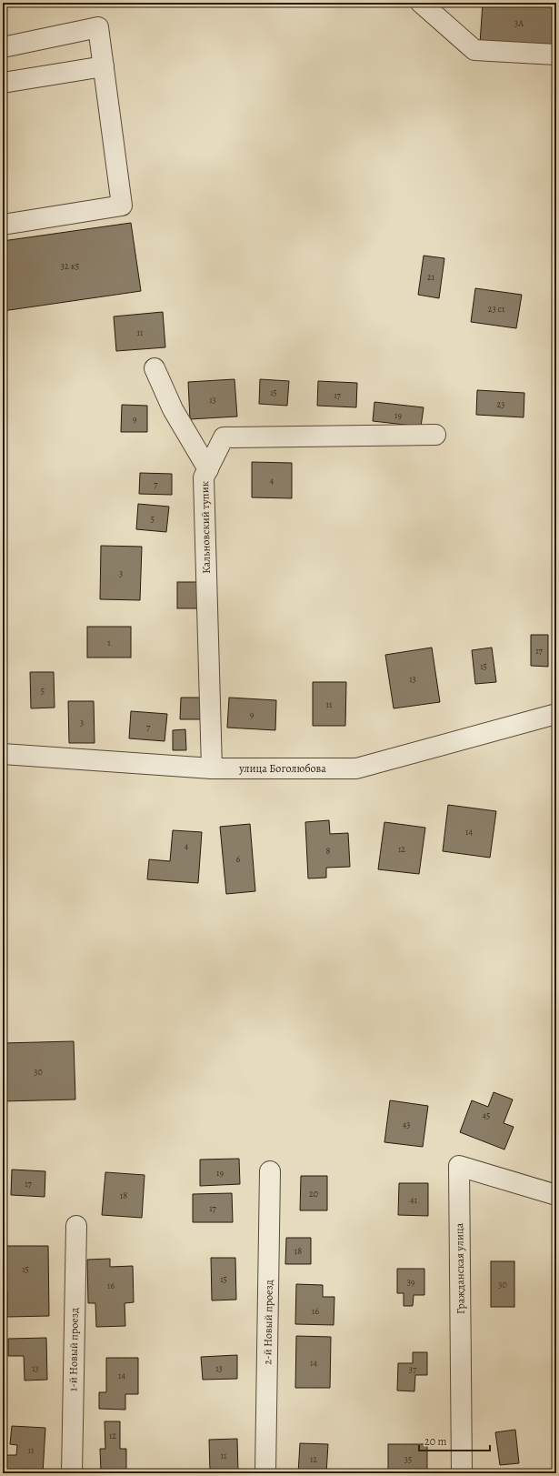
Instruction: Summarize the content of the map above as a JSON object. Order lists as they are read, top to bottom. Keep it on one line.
{"streets":{"street":["Кальновский тупик","улица Боголюбова","Гражданская улица","2-й Новый проезд","1-й Новый проезд"]},"crossings":[["Кальновский тупик","улица Боголюбова"]],"house_numbers":["3А","32 к5","21","23 с1","11","15","17","13","23","19","9","4","7","5","3","1","17","15","13","5","11","9","3","7","14","4","12","8","6","30","45","43","19","17","20","18","41","17","18","15","15","39","30","16","16","14","13","13","37","14","12","11","11","12","35"],"scale_bar":"20 m"}
